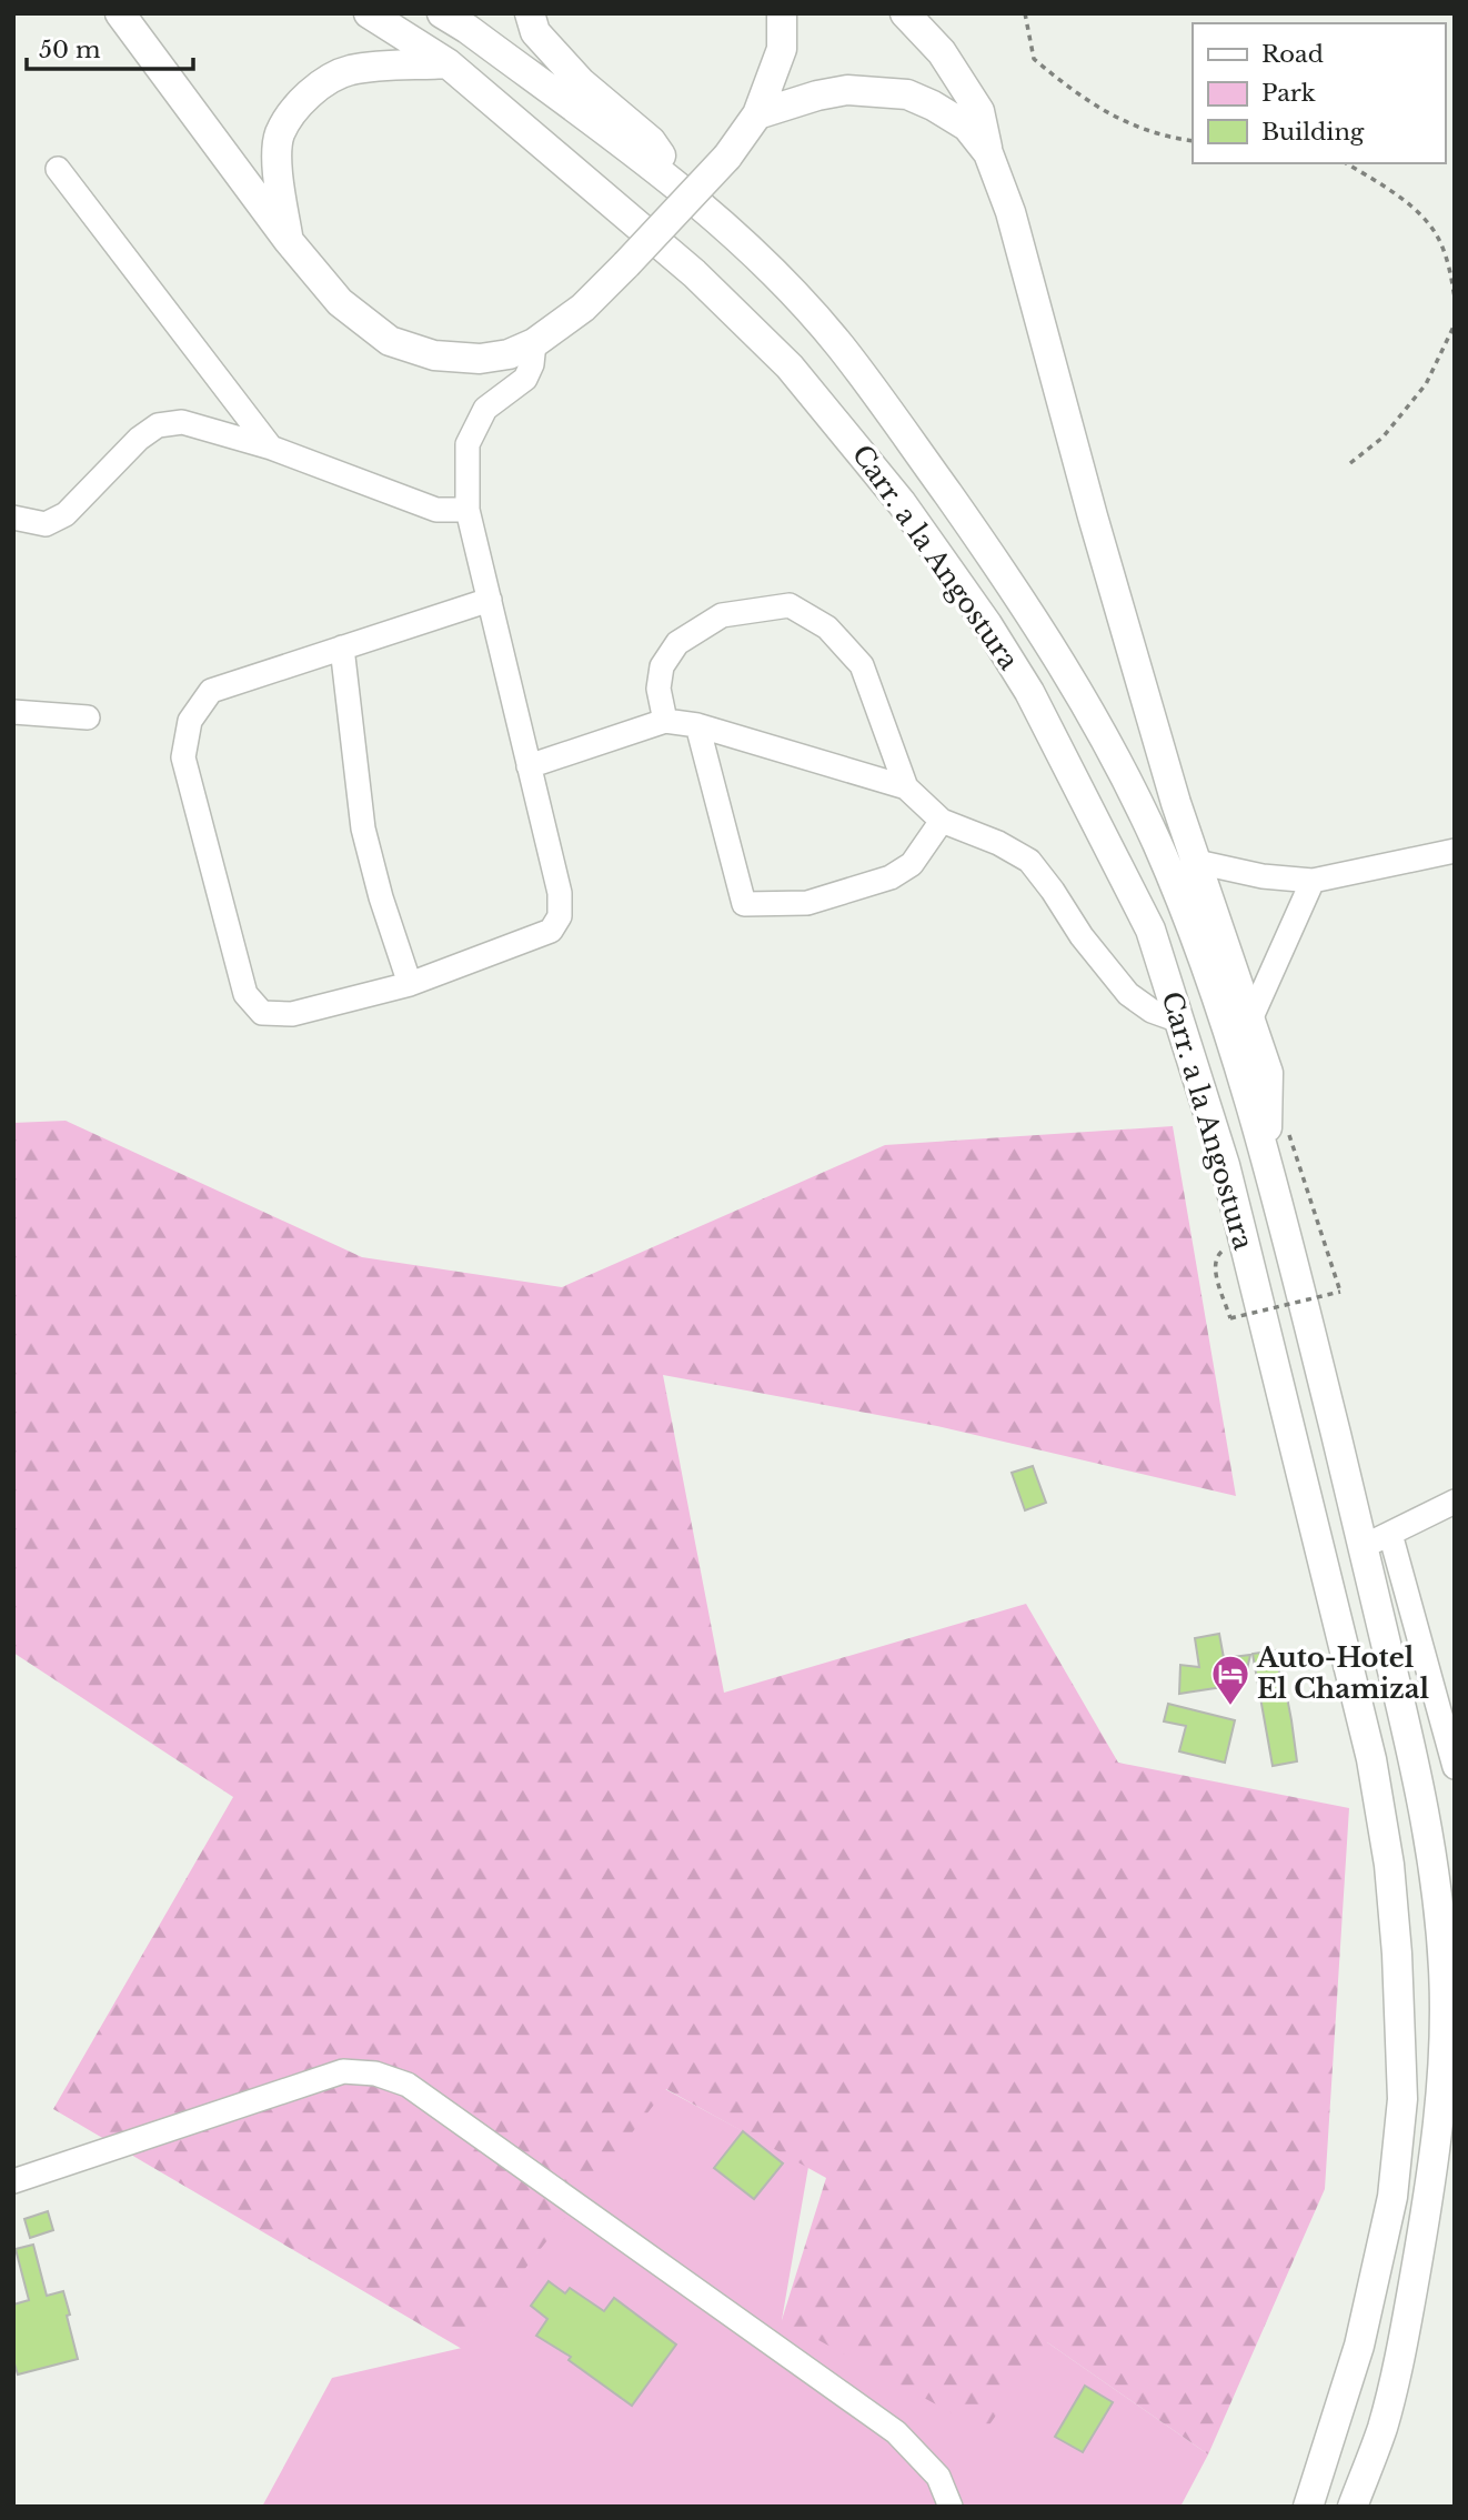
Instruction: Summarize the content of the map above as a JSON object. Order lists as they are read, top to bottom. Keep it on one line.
{"streets":{"main road":["Carr. a la Angostura"]},"places":{"hotel":["Auto-Hotel El Chamizal"]},"legend":["Road","Park","Building"],"scale_bar":"50 m"}
